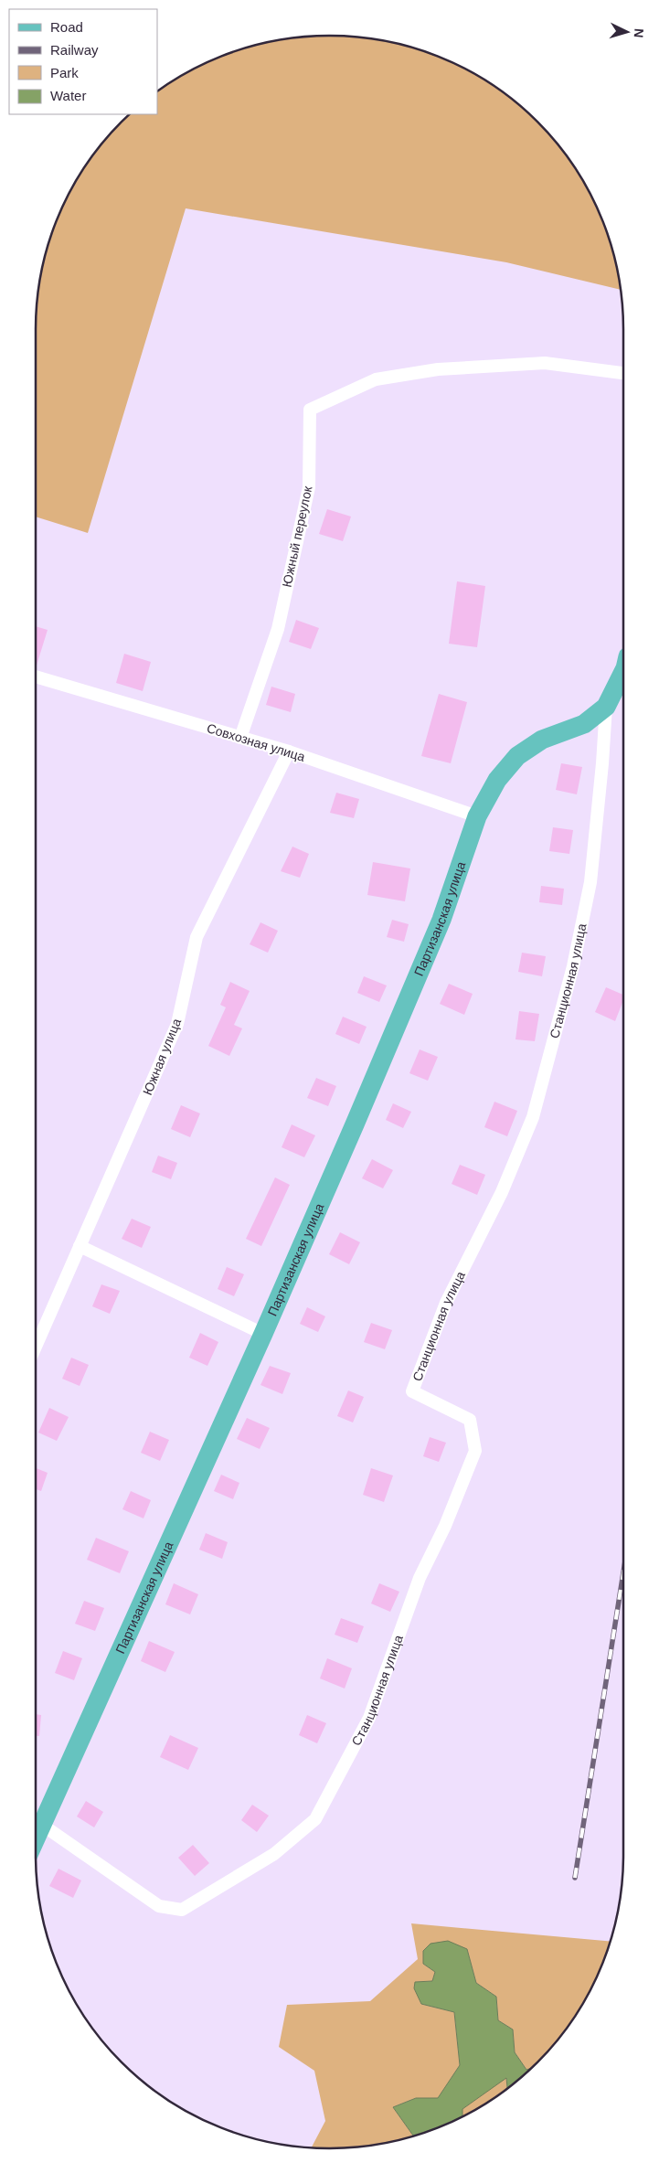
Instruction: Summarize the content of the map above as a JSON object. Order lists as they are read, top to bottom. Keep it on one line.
{"streets":{"main road":["Партизанская улица","Станционная улица"],"street":["Южный переулок","Совхозная улица","Южная улица"]},"crossings":[["Южный переулок","Совхозная улица"],["Совхозная улица","Партизанская улица"],["Совхозная улица","Южная улица"],["Партизанская улица","Станционная улица"]],"legend":["Road","Railway","Park","Water"],"north":"right"}
